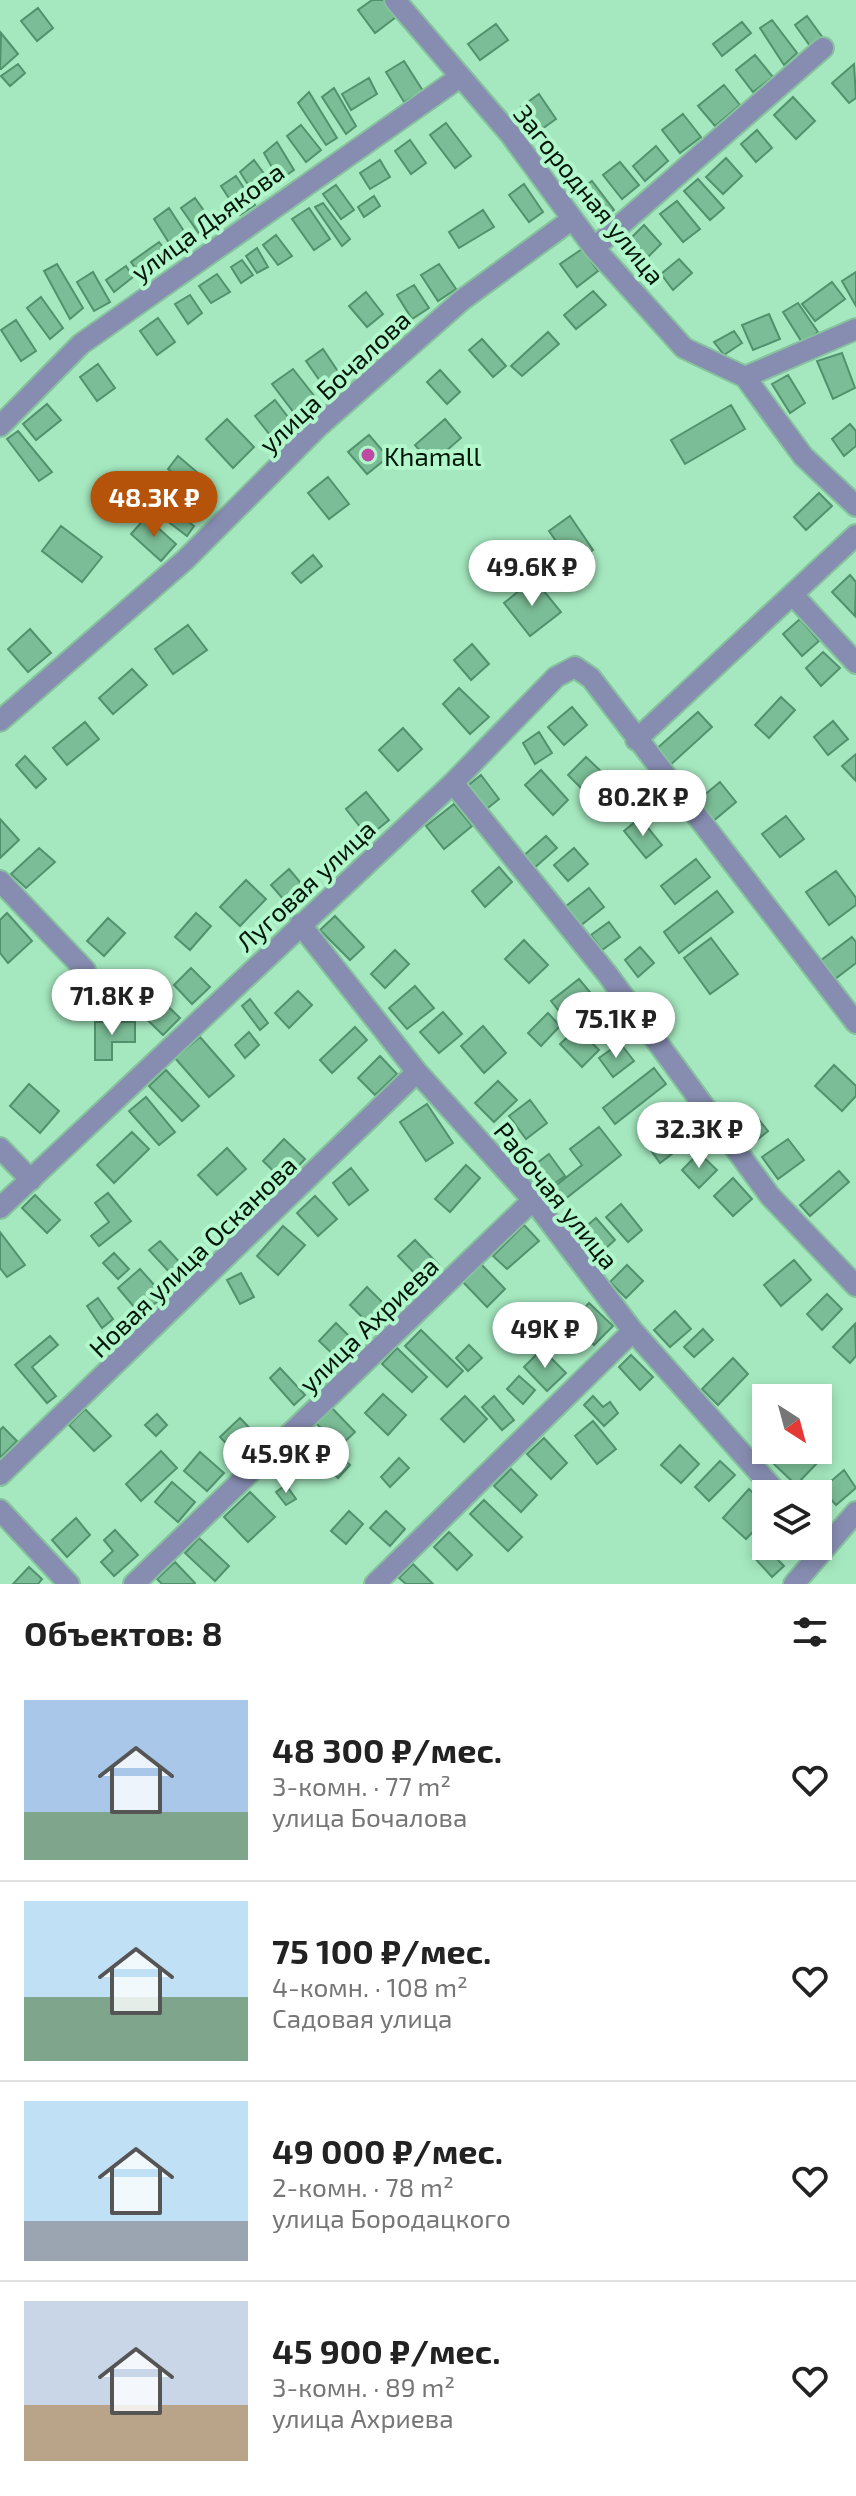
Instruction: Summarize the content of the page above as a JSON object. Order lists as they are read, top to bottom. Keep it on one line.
{"streets":{"street":["Загородная улица","улица Дьякова","улица Бочалова","Луговая улица","Рабочая улица","Новая улица Осканова","улица Ахриева"]},"crossings":[["Загородная улица","улица Дьякова"],["Загородная улица","улица Бочалова"],["Луговая улица","Рабочая улица"],["Рабочая улица","Новая улица Осканова"],["Рабочая улица","улица Ахриева"]],"places":["Khamall"],"north":"bottom right","page":{"price":["48.3K ₽","49.6K ₽","80.2K ₽","71.8K ₽","75.1K ₽","32.3K ₽","49K ₽","45.9K ₽"],"heading":"Объектов: 8","list":[{"name":"48 300 ₽/мес.","note":"3-комн. · 77 m² · улица Бочалова"},{"name":"75 100 ₽/мес.","note":"4-комн. · 108 m² · Садовая улица"},{"name":"49 000 ₽/мес.","note":"2-комн. · 78 m² · улица Бородацкого"},{"name":"45 900 ₽/мес.","note":"3-комн. · 89 m² · улица Ахриева"}]}}
